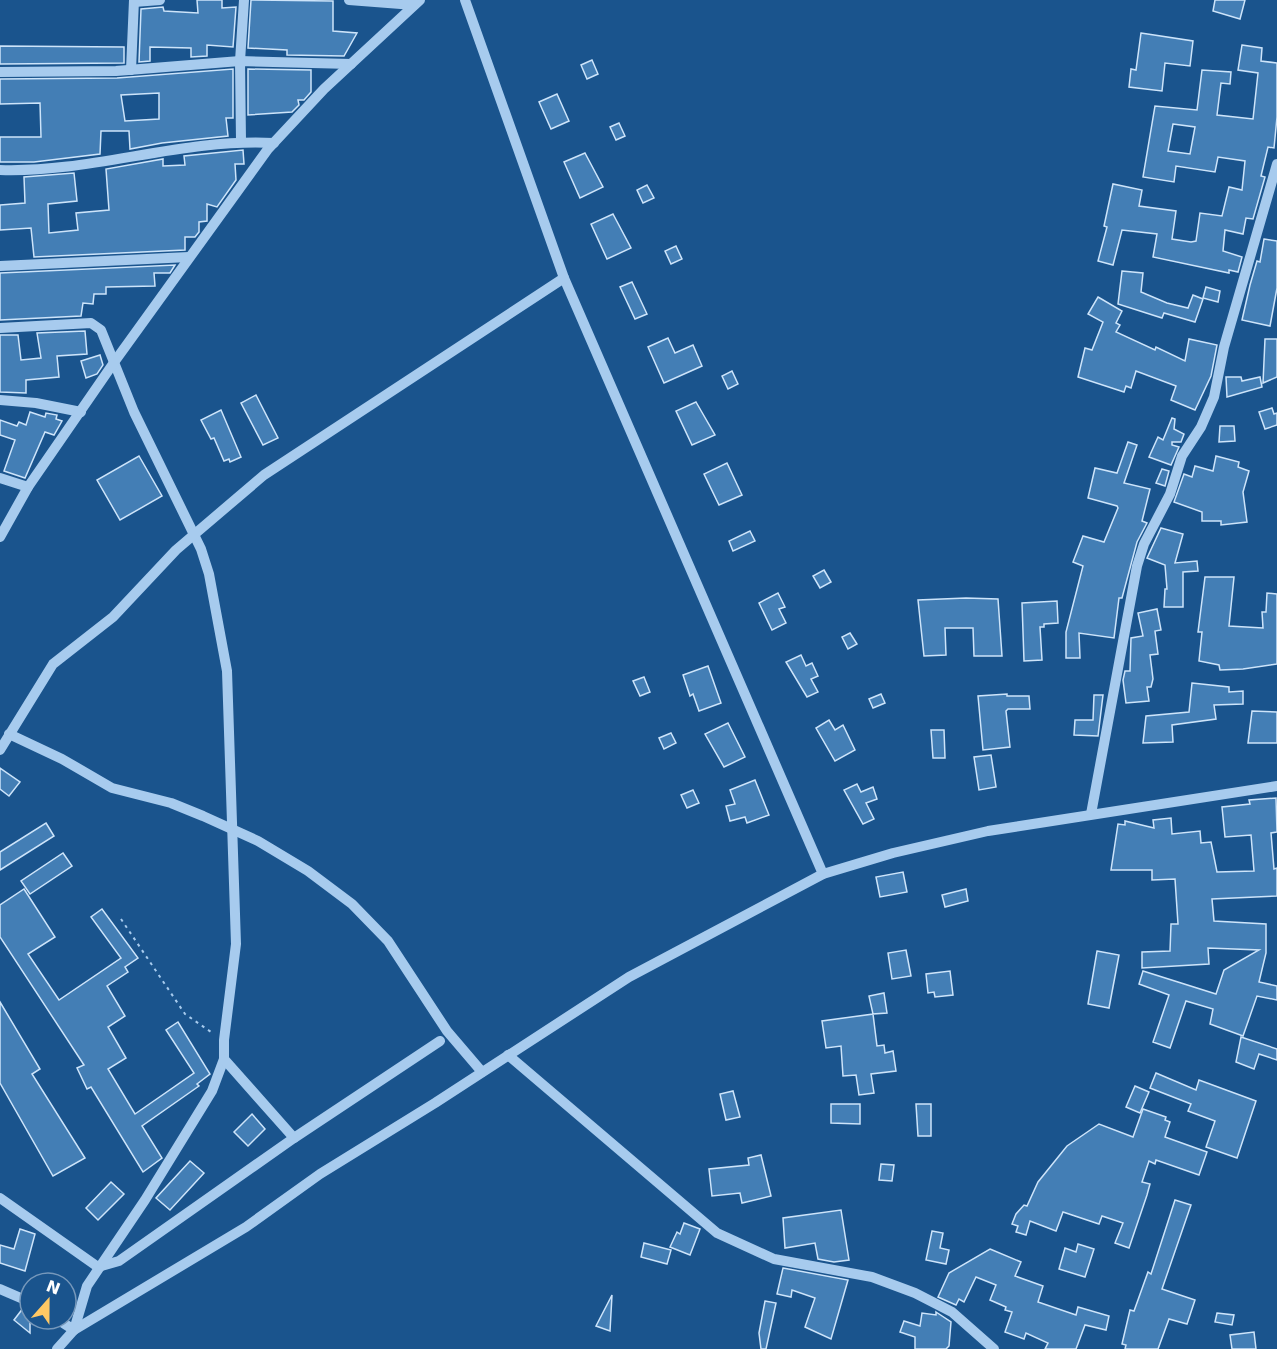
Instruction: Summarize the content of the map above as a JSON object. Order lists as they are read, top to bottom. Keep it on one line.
{"north":"top"}
